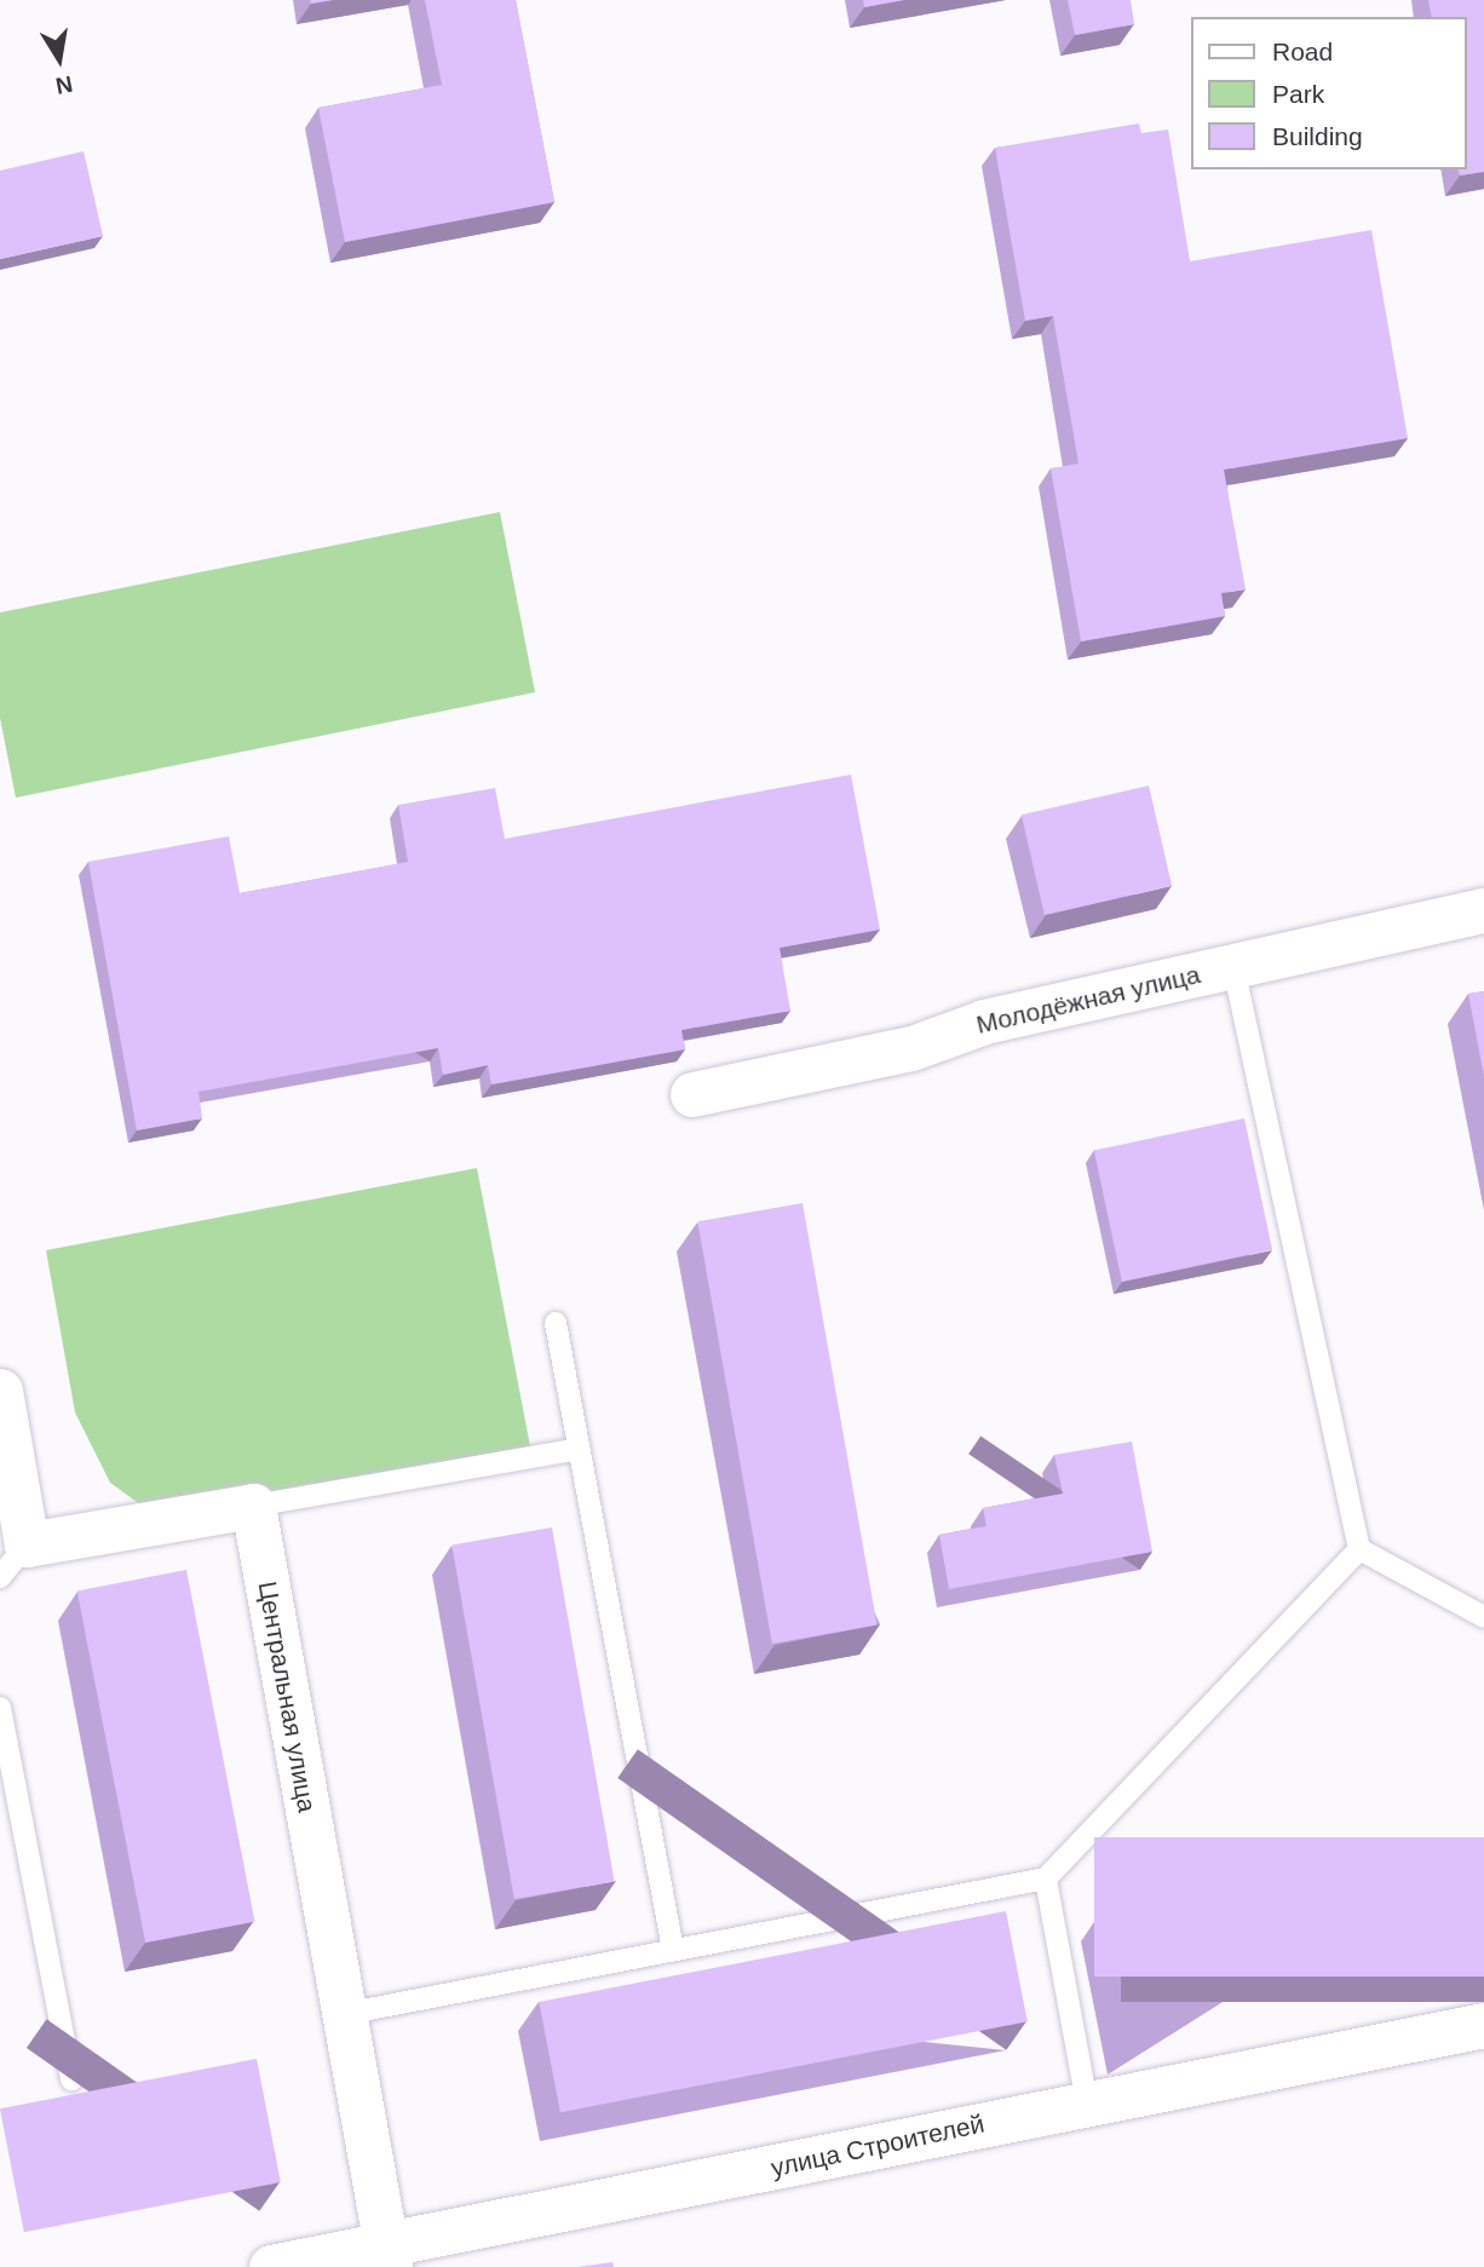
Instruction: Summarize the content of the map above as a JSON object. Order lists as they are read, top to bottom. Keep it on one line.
{"streets":{"street":["Молодёжная улица","Центральная улица","улица Строителей"]},"crossings":[["Центральная улица","улица Строителей"]],"legend":["Road","Park","Building"],"north":"bottom"}
